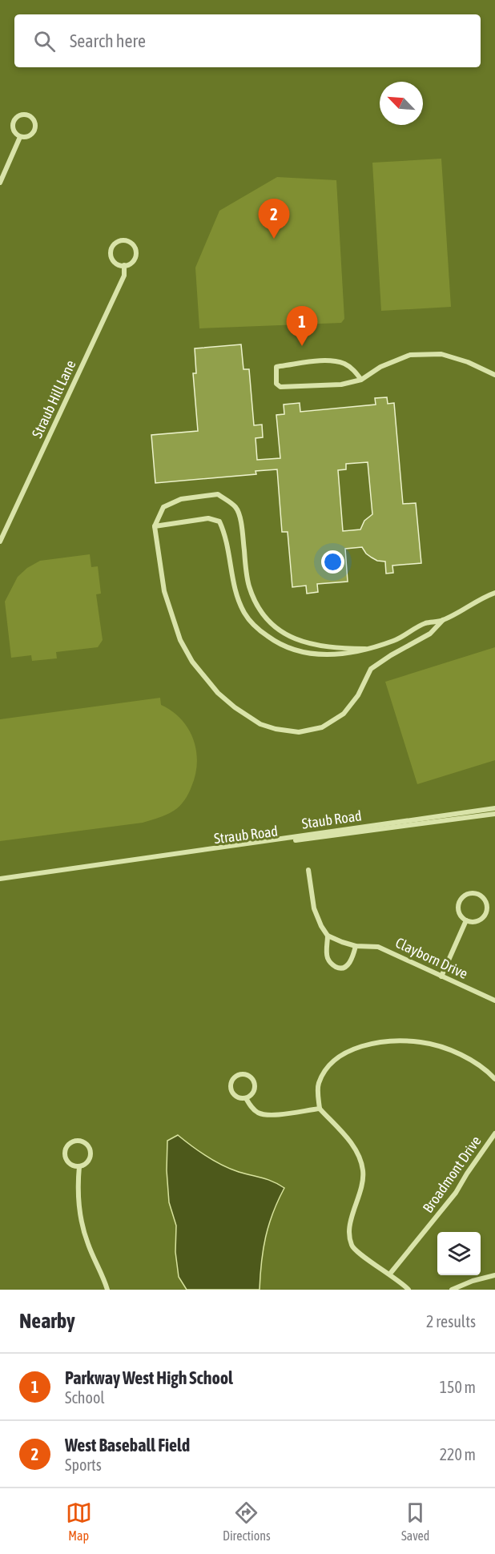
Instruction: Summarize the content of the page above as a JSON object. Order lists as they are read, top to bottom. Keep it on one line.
{"streets":{"street":["Straub Hill Lane","Staub Road","Straub Road","Clayborn Drive","Broadmont Drive"]},"crossings":[["Staub Road","Straub Road"]],"north":"top left","page":{"search":"Search here","pins":["2","1"],"heading":["Nearby","2 results"],"list":[{"mark":"1","name":"Parkway West High School","note":"School","value":"150 m"},{"mark":"2","name":"West Baseball Field","note":"Sports","value":"220 m"}],"nav":["Map","Directions","Saved"]}}
